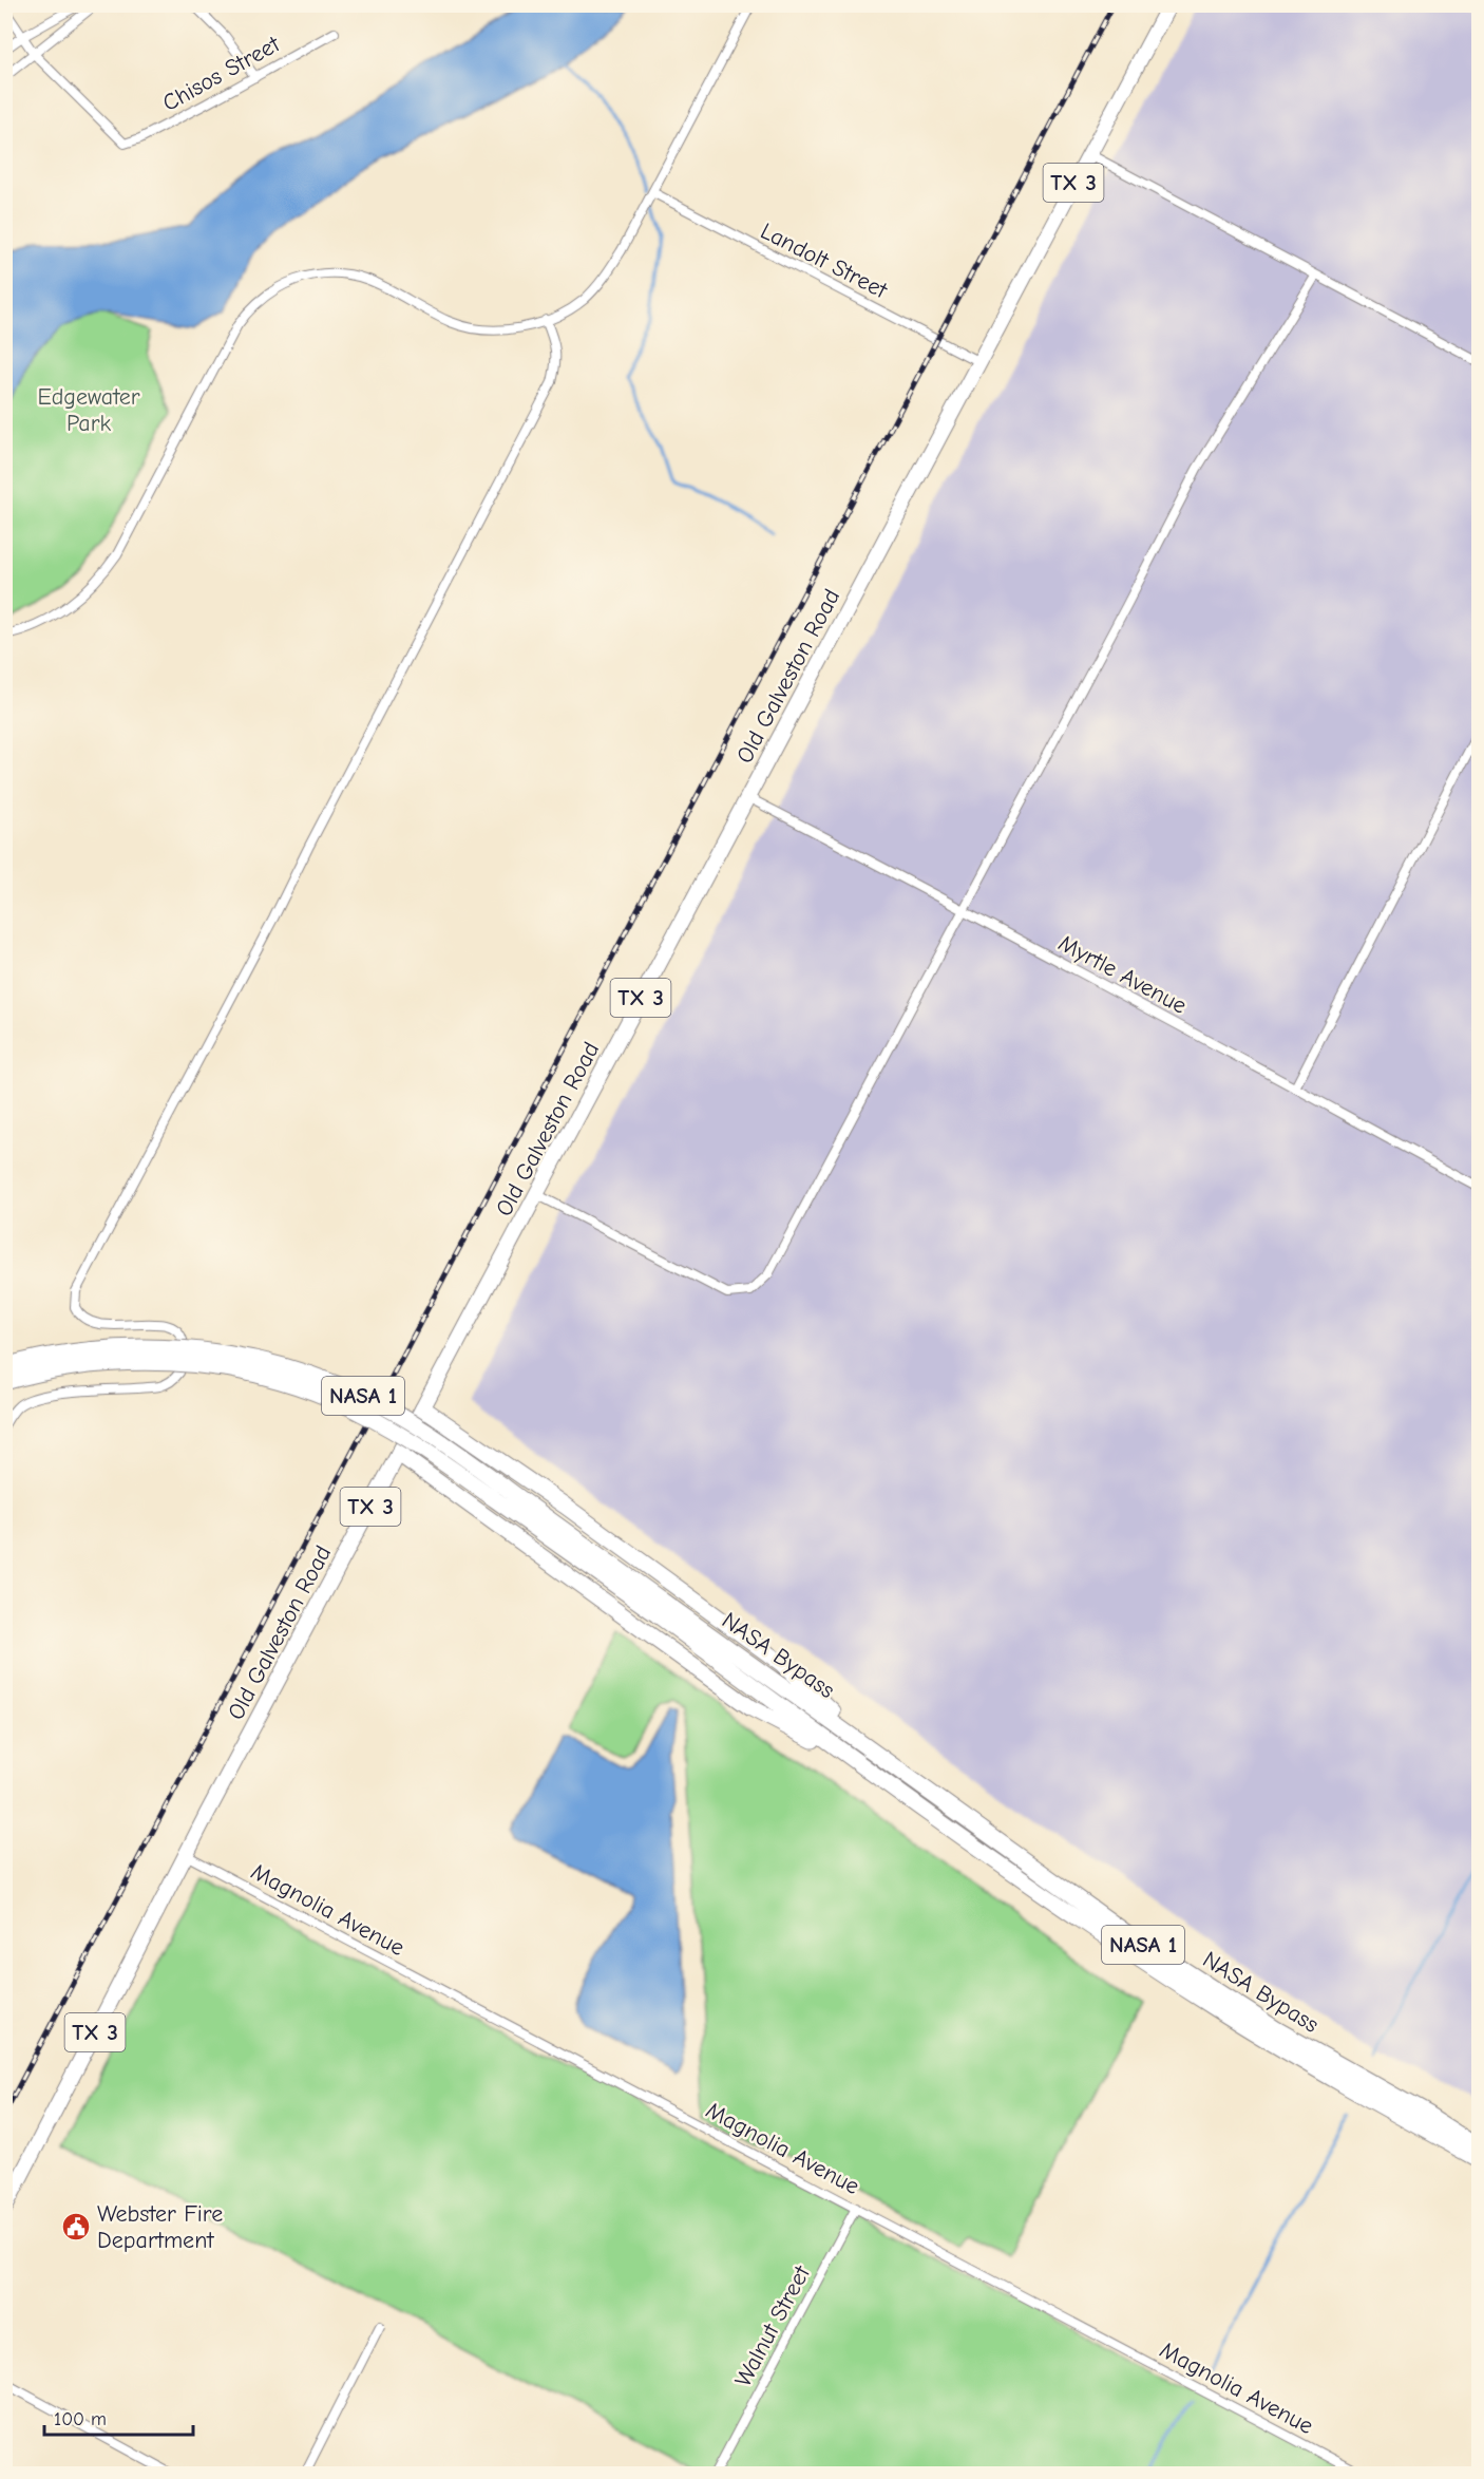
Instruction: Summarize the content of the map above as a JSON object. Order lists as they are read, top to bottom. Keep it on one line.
{"streets":{"highway":["NASA 1","NASA Bypass"],"main road":["TX 3","Old Galveston Road"],"street":["Chisos Street","Landolt Street","Myrtle Avenue","Magnolia Avenue","Walnut Street"]},"crossings":[["Landolt Street","Old Galveston Road"],["Old Galveston Road","Myrtle Avenue"],["Old Galveston Road","Magnolia Avenue"],["Magnolia Avenue","Walnut Street"]],"parks":["Edgewater Park"],"places":{"public building":["Webster Fire Department"]},"scale_bar":"100 m"}
